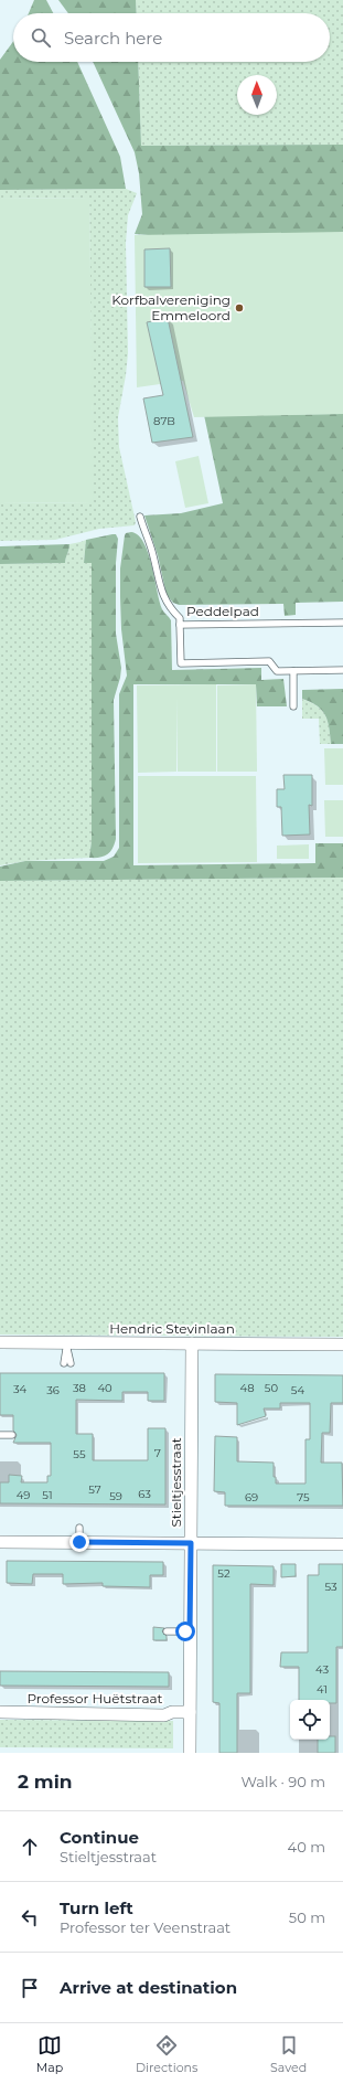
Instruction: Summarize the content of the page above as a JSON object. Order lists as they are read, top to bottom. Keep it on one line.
{"streets":{"street":["Hendric Stevinlaan","Stieltjesstraat","Professor Huëtstraat"],"lane":["Peddelpad"]},"crossings":[["Hendric Stevinlaan","Stieltjesstraat"],["Stieltjesstraat","Professor Huëtstraat"]],"places":["Korfbalvereniging Emmeloord"],"house_numbers":["87B","38","40","48","50","34","36","54","7","55","57","63","49","51","59","69","75","52","53","43","41"],"north":"top","page":{"search":"Search here","heading":["2 min","Walk · 90 m"],"list":[["Continue","Stieltjesstraat","40 m"],["Turn left","Professor ter Veenstraat","50 m"],"Arrive at destination"],"nav":["Map","Directions","Saved"]}}
